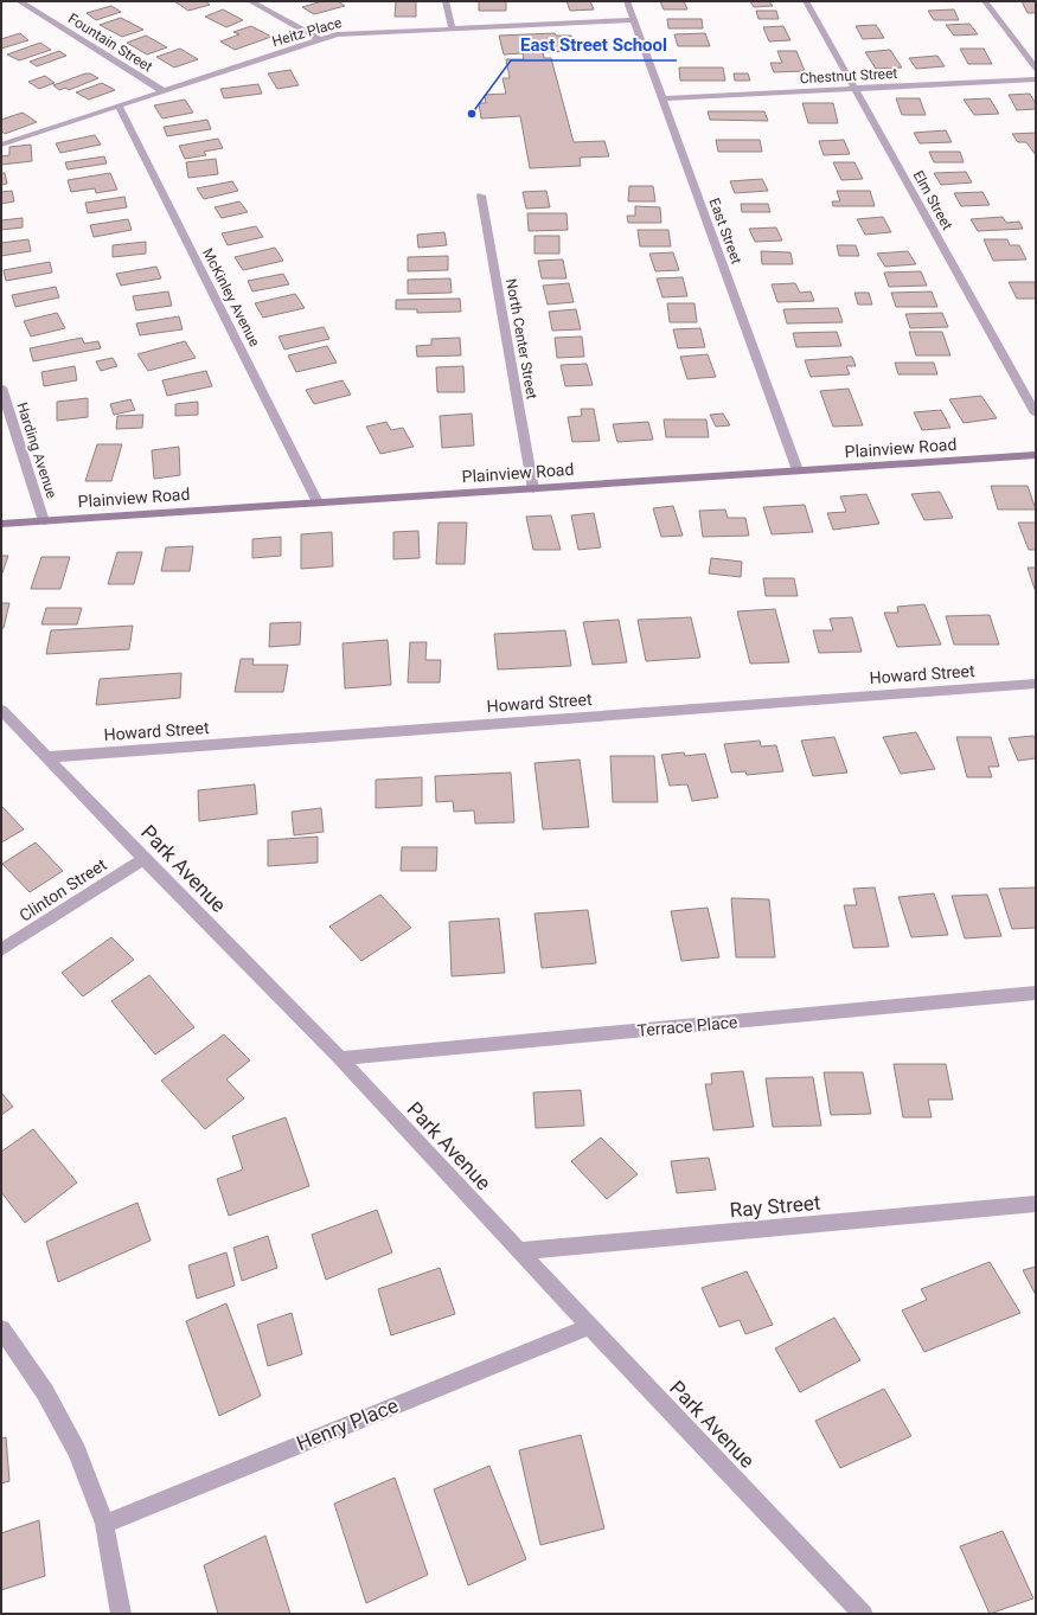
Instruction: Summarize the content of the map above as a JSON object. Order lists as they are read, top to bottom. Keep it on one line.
{"streets":{"main road":["Plainview Road"],"street":["Heitz Place","Fountain Street","Chestnut Street","Elm Street","East Street","McKinley Avenue","North Center Street","Harding Avenue","Howard Street","Park Avenue","Clinton Street","Terrace Place","Ray Street","Henry Place"]},"crossings":[["Heitz Place","Fountain Street"],["Heitz Place","East Street"],["Heitz Place","McKinley Avenue"],["Chestnut Street","Elm Street"],["Chestnut Street","East Street"],["East Street","Plainview Road"],["McKinley Avenue","Plainview Road"],["North Center Street","Plainview Road"],["Plainview Road","Harding Avenue"],["Howard Street","Park Avenue"],["Park Avenue","Clinton Street"],["Park Avenue","Terrace Place"],["Park Avenue","Ray Street"],["Park Avenue","Henry Place"]],"places":["East Street School"]}
